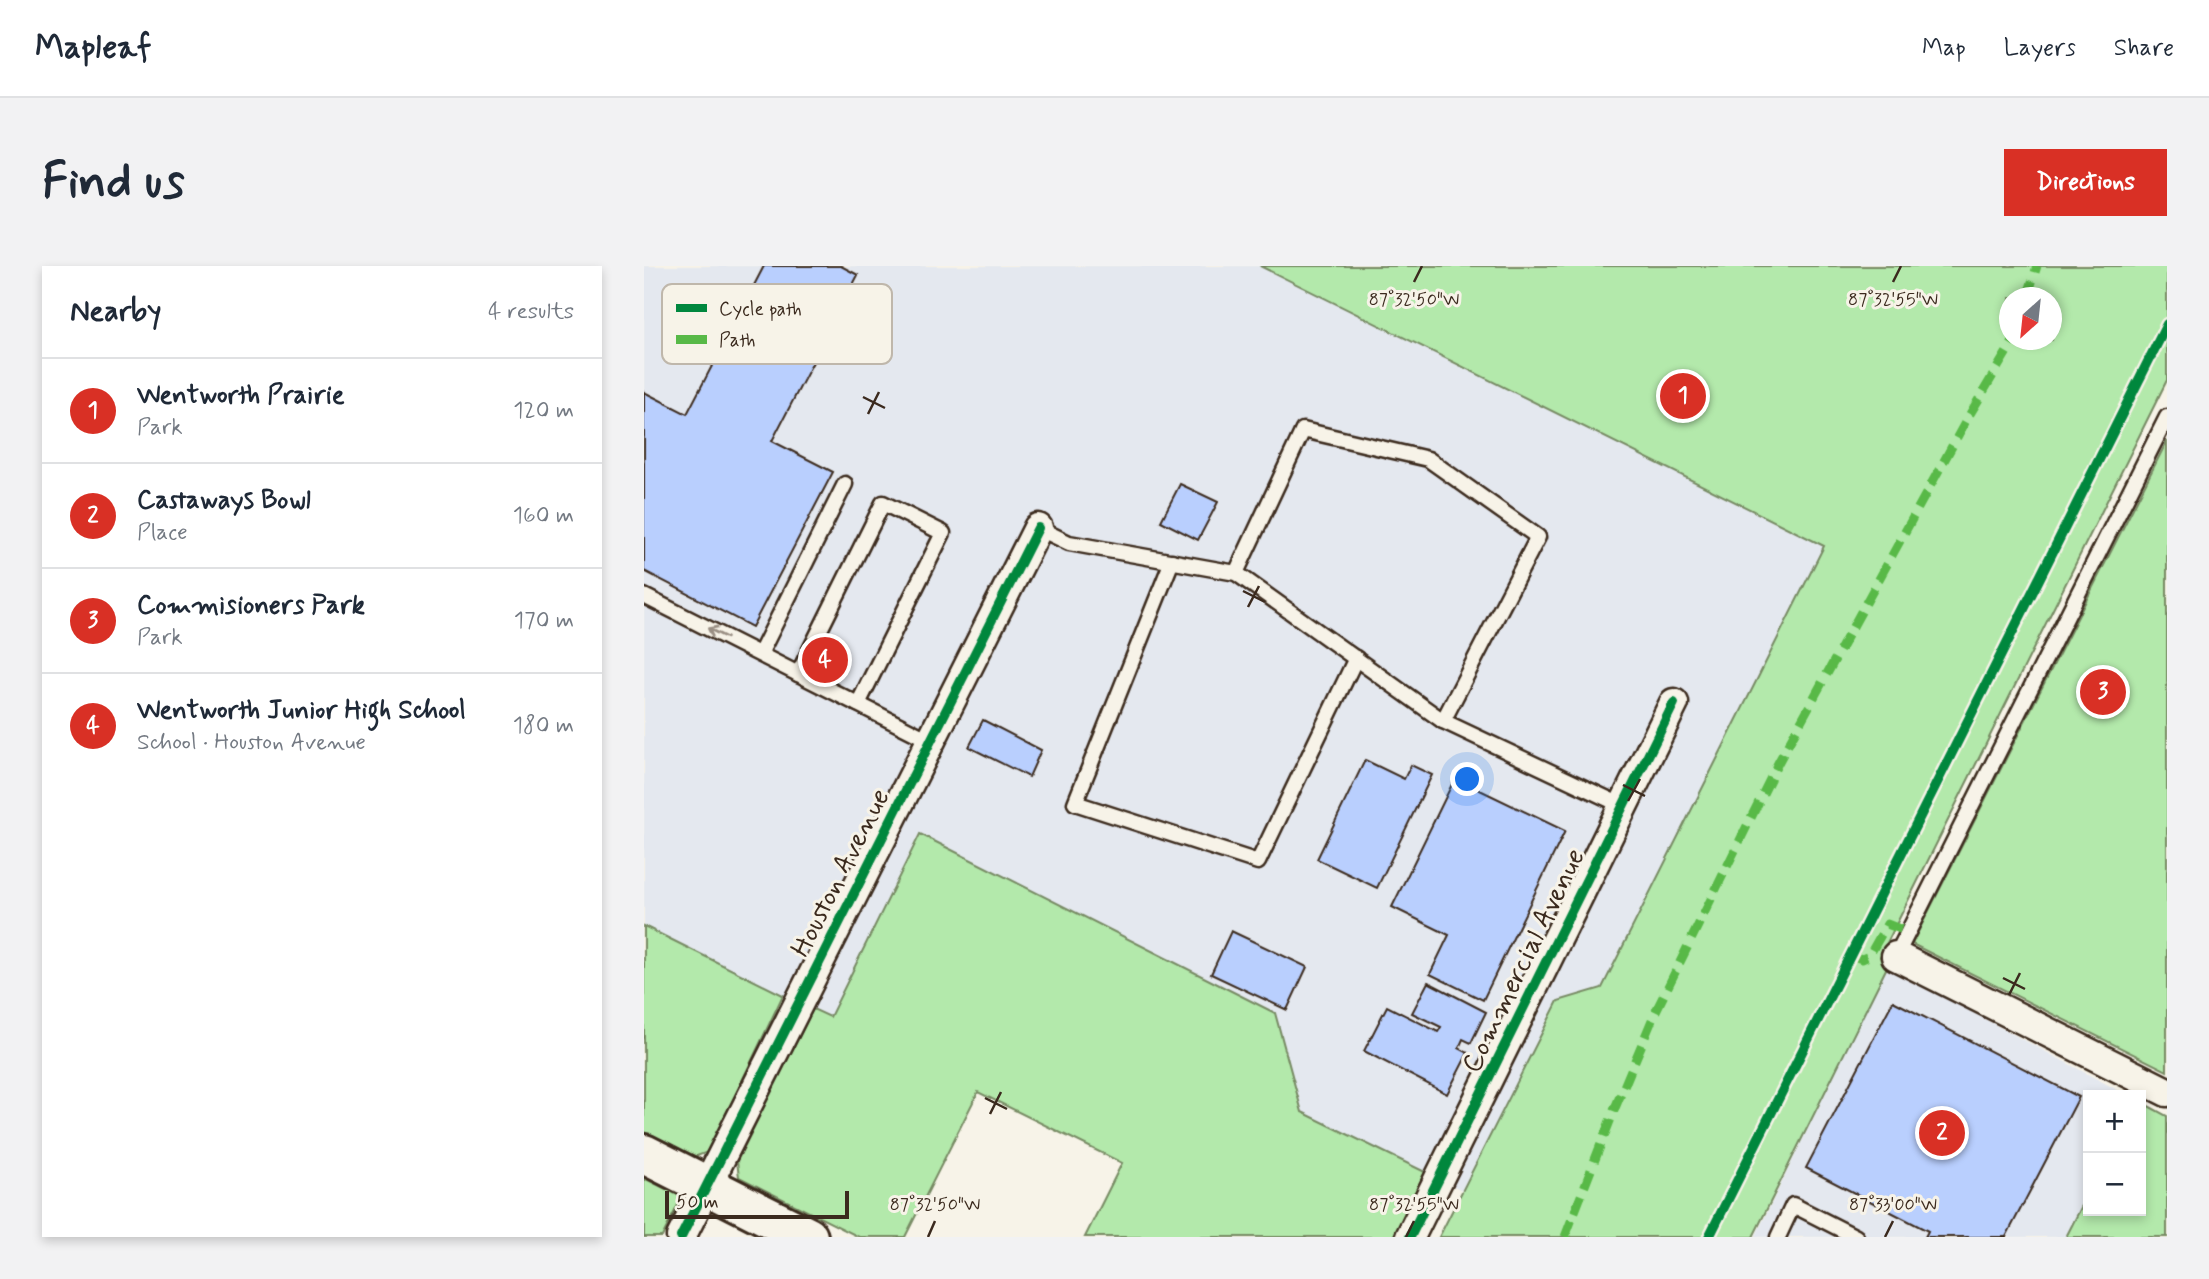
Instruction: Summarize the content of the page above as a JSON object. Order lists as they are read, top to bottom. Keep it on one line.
{"streets":{"street":["Houston Avenue","Commercial Avenue"]},"legend":["Cycle path","Path"],"scale_bar":"50 m","north":"bottom left","page":{"header":"Mapleaf","nav":["Map","Layers","Share"],"buttons":"Directions","title":"Find us","heading":["Nearby","4 results"],"list":[{"mark":"1","name":"Wentworth Prairie","note":"Park","value":"120 m"},{"mark":"2","name":"Castaways Bowl","note":"Place","value":"160 m"},{"mark":"3","name":"Commisioners Park","note":"Park","value":"170 m"},{"mark":"4","name":"Wentworth Junior High School","note":"School · Houston Avenue","value":"180 m"}],"pins":["1","4","3","2"],"map_buttons":["+","−"],"scale":"50 m"},"coordinates":["87°32'50\"W","87°32'55\"W","87°33'00\"W"]}
